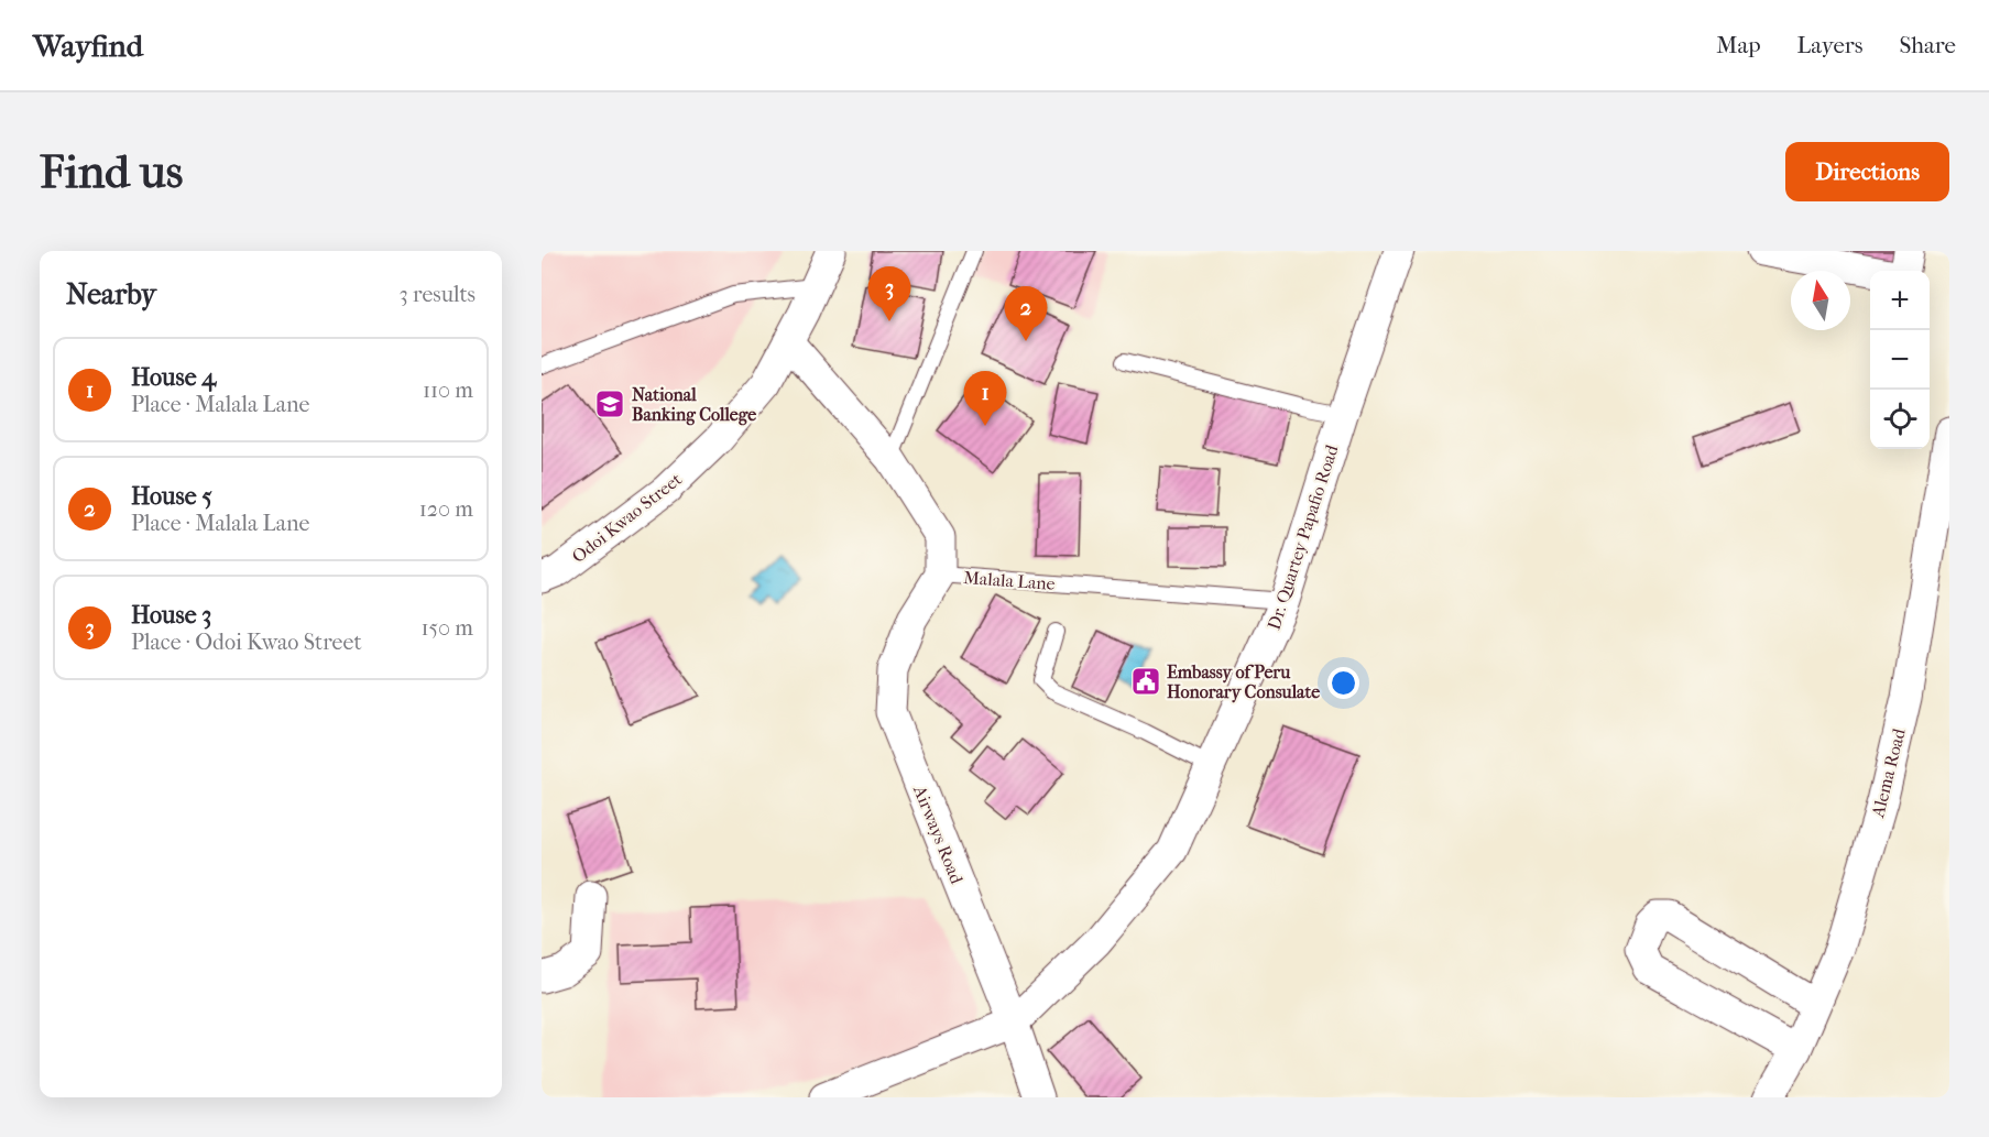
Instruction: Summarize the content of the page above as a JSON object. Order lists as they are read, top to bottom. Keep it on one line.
{"streets":{"street":["Odoi Kwao Street","Dr. Quartey Papafio Road","Malala Lane","Alema Road","Airways Road"]},"crossings":[["Odoi Kwao Street","Malala Lane"],["Dr. Quartey Papafio Road","Malala Lane"],["Dr. Quartey Papafio Road","Airways Road"],["Malala Lane","Airways Road"]],"places":{"school or university":["National Banking College"],"public building":["Embassy of Peru Honorary Consulate"]},"north":"top","page":{"header":"Wayfind","nav":["Map","Layers","Share"],"buttons":"Directions","title":"Find us","heading":["Nearby","3 results"],"pins":["3","2","1"],"map_buttons":["+","−"],"list":[{"mark":"1","name":"House 4","note":"Place · Malala Lane","value":"110 m"},{"mark":"2","name":"House 5","note":"Place · Malala Lane","value":"120 m"},{"mark":"3","name":"House 3","note":"Place · Odoi Kwao Street","value":"150 m"}]}}
